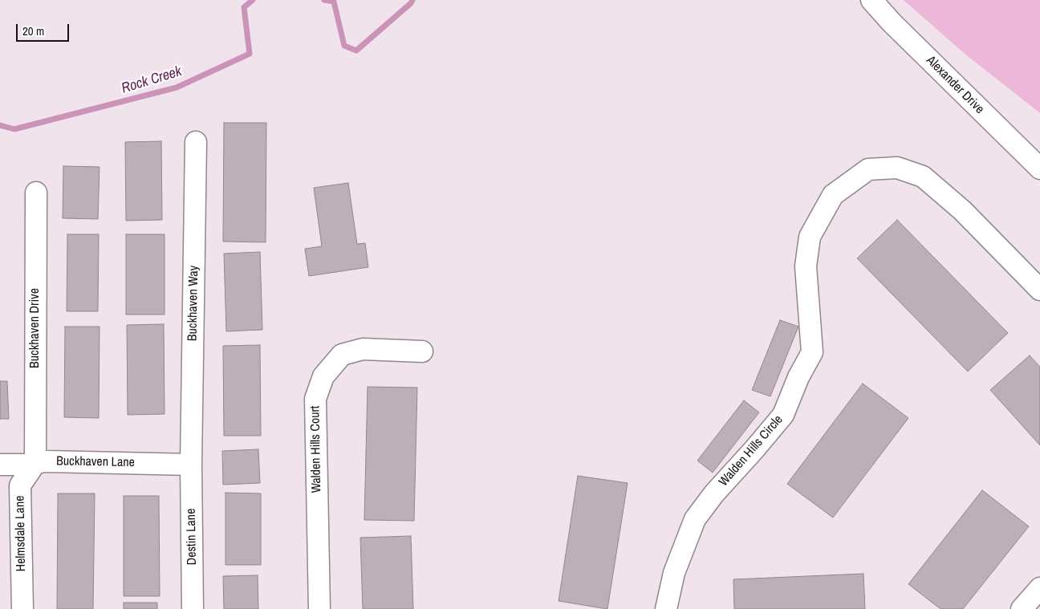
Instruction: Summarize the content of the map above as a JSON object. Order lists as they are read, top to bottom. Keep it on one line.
{"streets":{"street":["Alexander Drive","Buckhaven Way","Buckhaven Drive","Walden Hills Court","Walden Hills Circle","Buckhaven Lane","Helmsdale Lane","Destin Lane"]},"crossings":[["Buckhaven Way","Buckhaven Lane"],["Buckhaven Way","Destin Lane"],["Buckhaven Drive","Buckhaven Lane"],["Buckhaven Drive","Helmsdale Lane"],["Buckhaven Lane","Helmsdale Lane"],["Buckhaven Lane","Destin Lane"]],"water":["Rock Creek"],"scale_bar":"20 m"}
